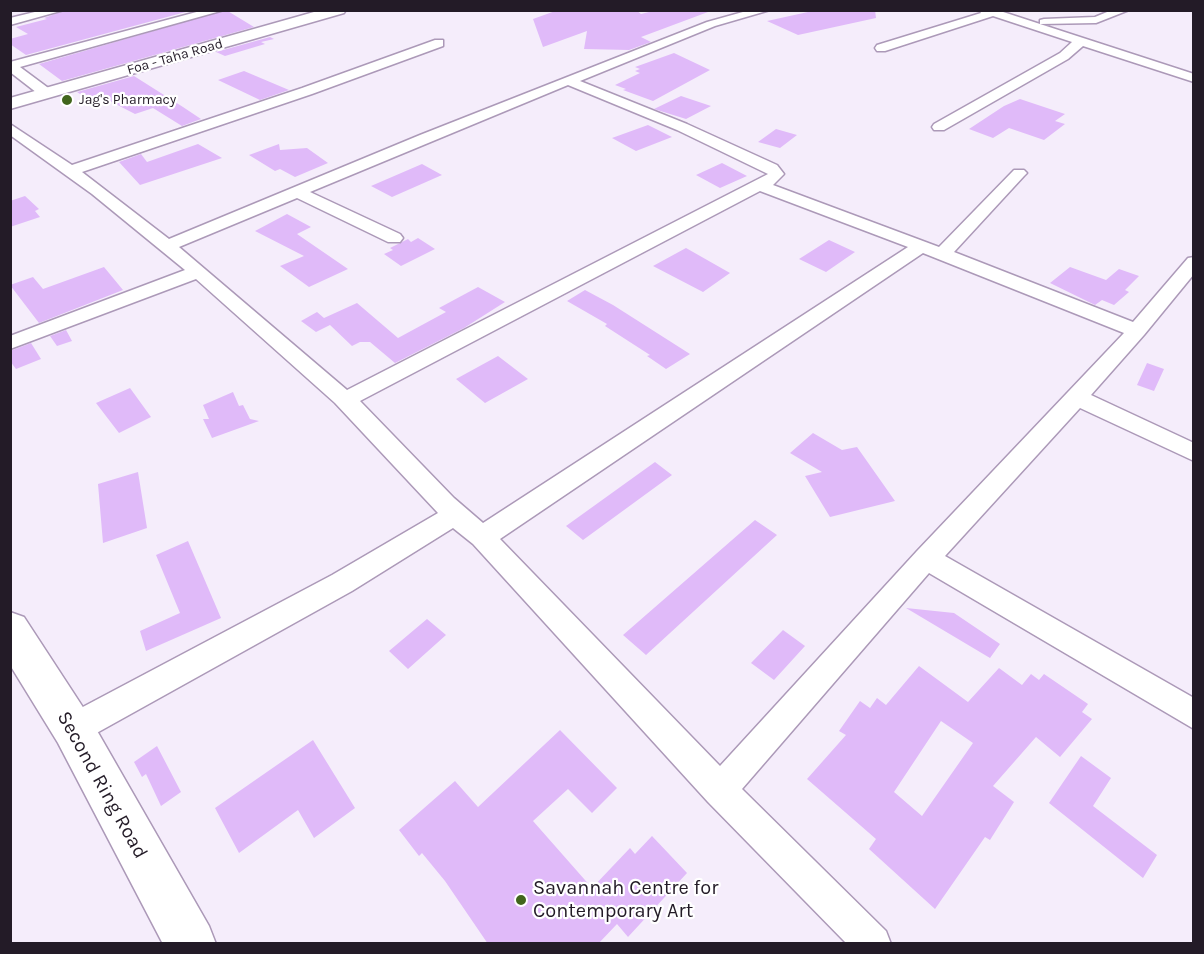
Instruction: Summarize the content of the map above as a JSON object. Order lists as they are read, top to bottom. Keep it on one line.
{"streets":{"street":["Foa - Taha Road","Second Ring Road"]},"places":["Jag's Pharmacy","Savannah Centre for Contemporary Art"]}
